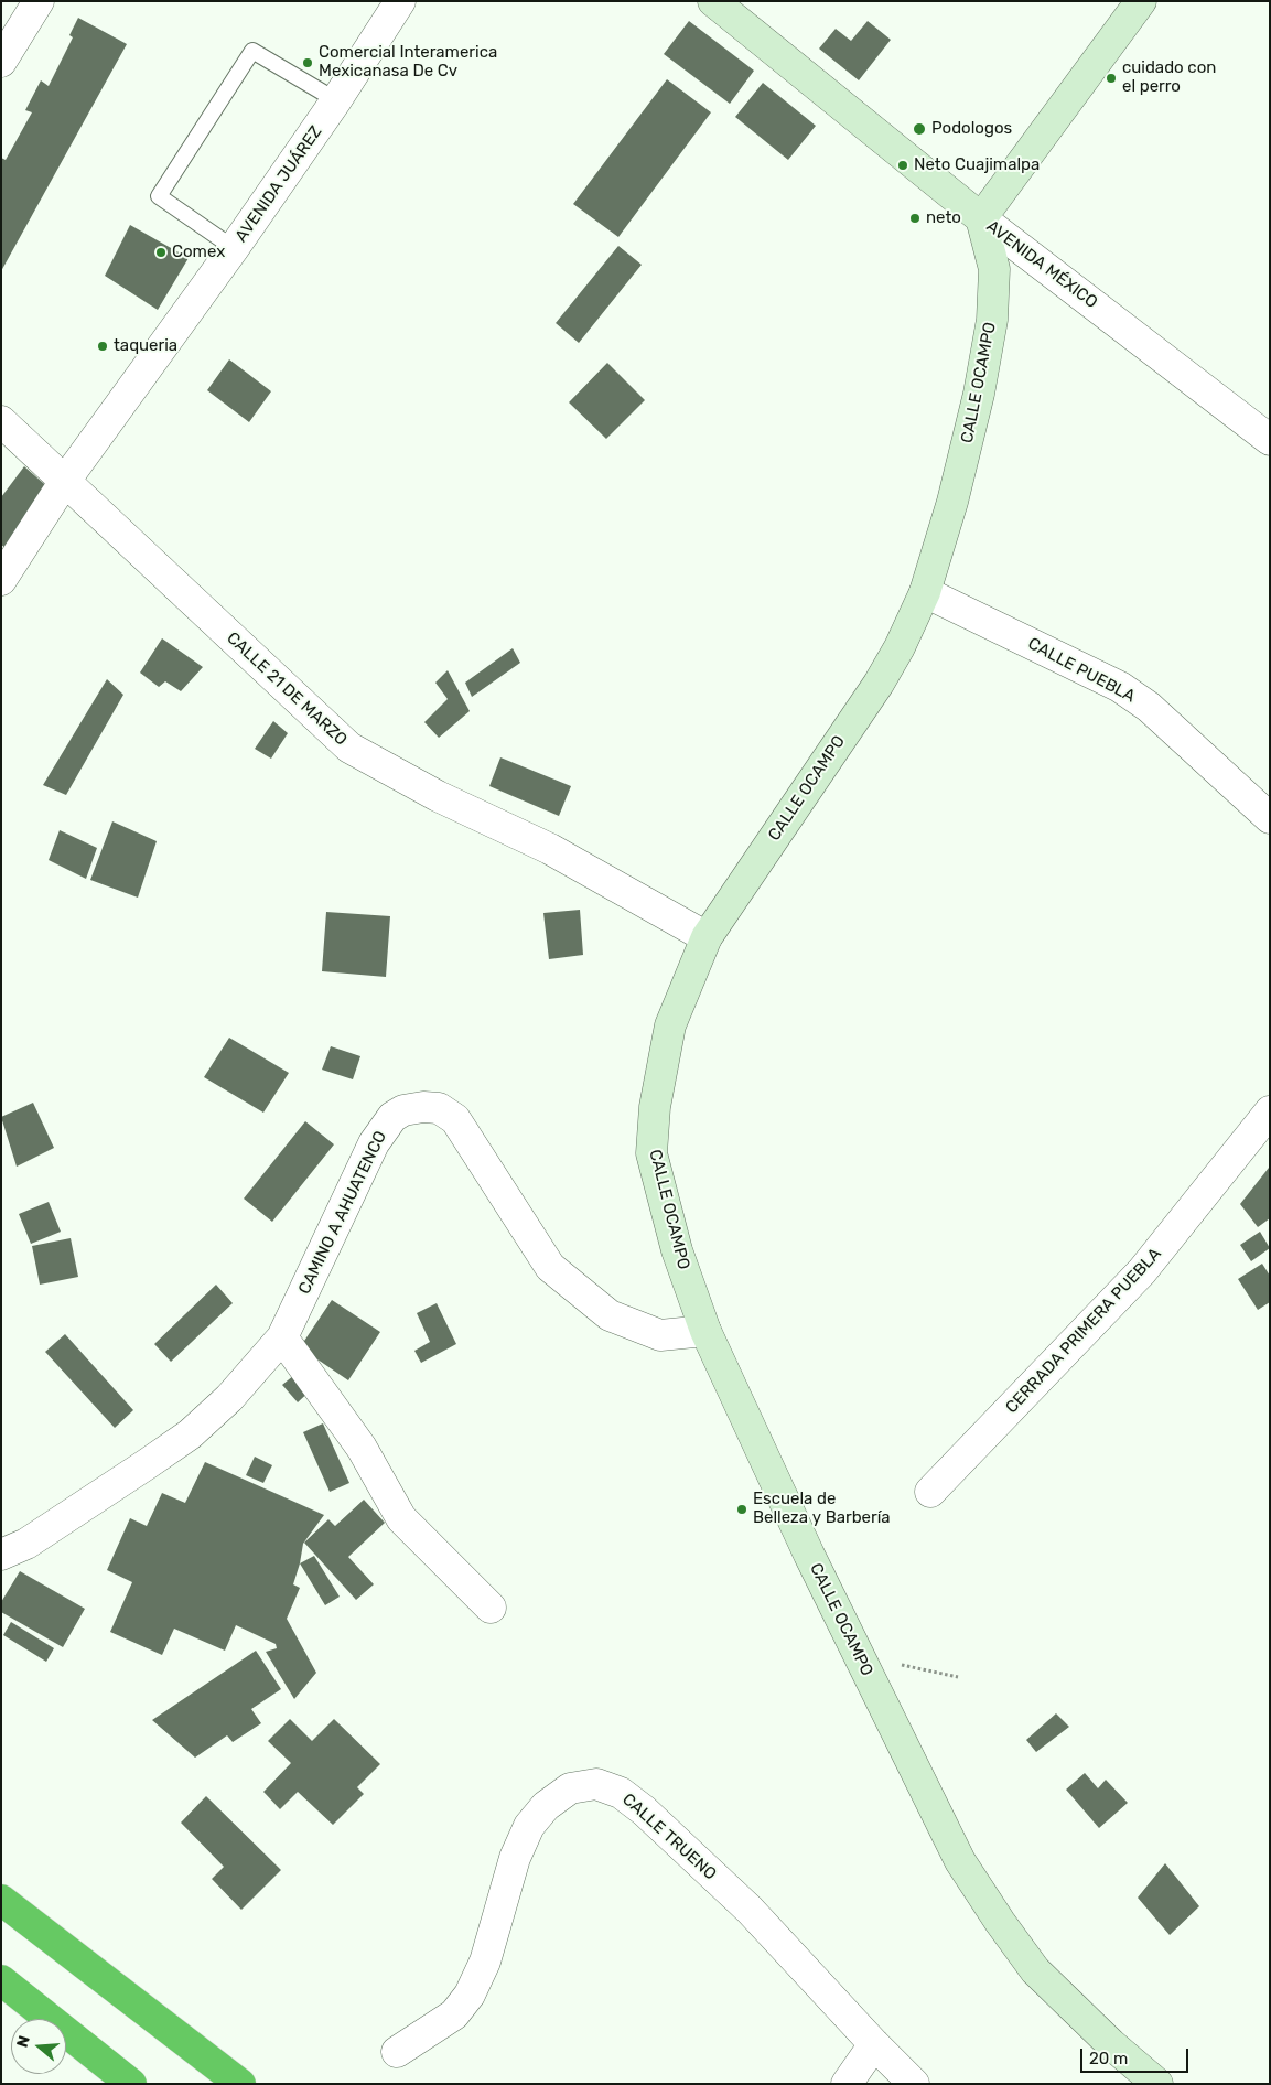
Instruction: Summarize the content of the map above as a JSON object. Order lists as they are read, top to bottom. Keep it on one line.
{"streets":{"main road":["AVENIDA MÉXICO","CALLE OCAMPO"],"street":["AVENIDA JUÁREZ","CALLE PUEBLA","CALLE 21 DE MARZO","CAMINO A AHUATENCO","CERRADA PRIMERA PUEBLA","CALLE TRUENO"]},"crossings":[["AVENIDA JUÁREZ","CALLE 21 DE MARZO"],["AVENIDA MÉXICO","CALLE OCAMPO"],["CALLE OCAMPO","CALLE PUEBLA"],["CALLE OCAMPO","CALLE 21 DE MARZO"],["CALLE OCAMPO","CAMINO A AHUATENCO"]],"places":["Comercial Interamerica Mexicanasa De Cv","cuidado con el perro","Podologos","Neto Cuajimalpa","neto","Comex","taqueria","Escuela de Belleza y Barbería"],"scale_bar":"20 m","north":"left"}
